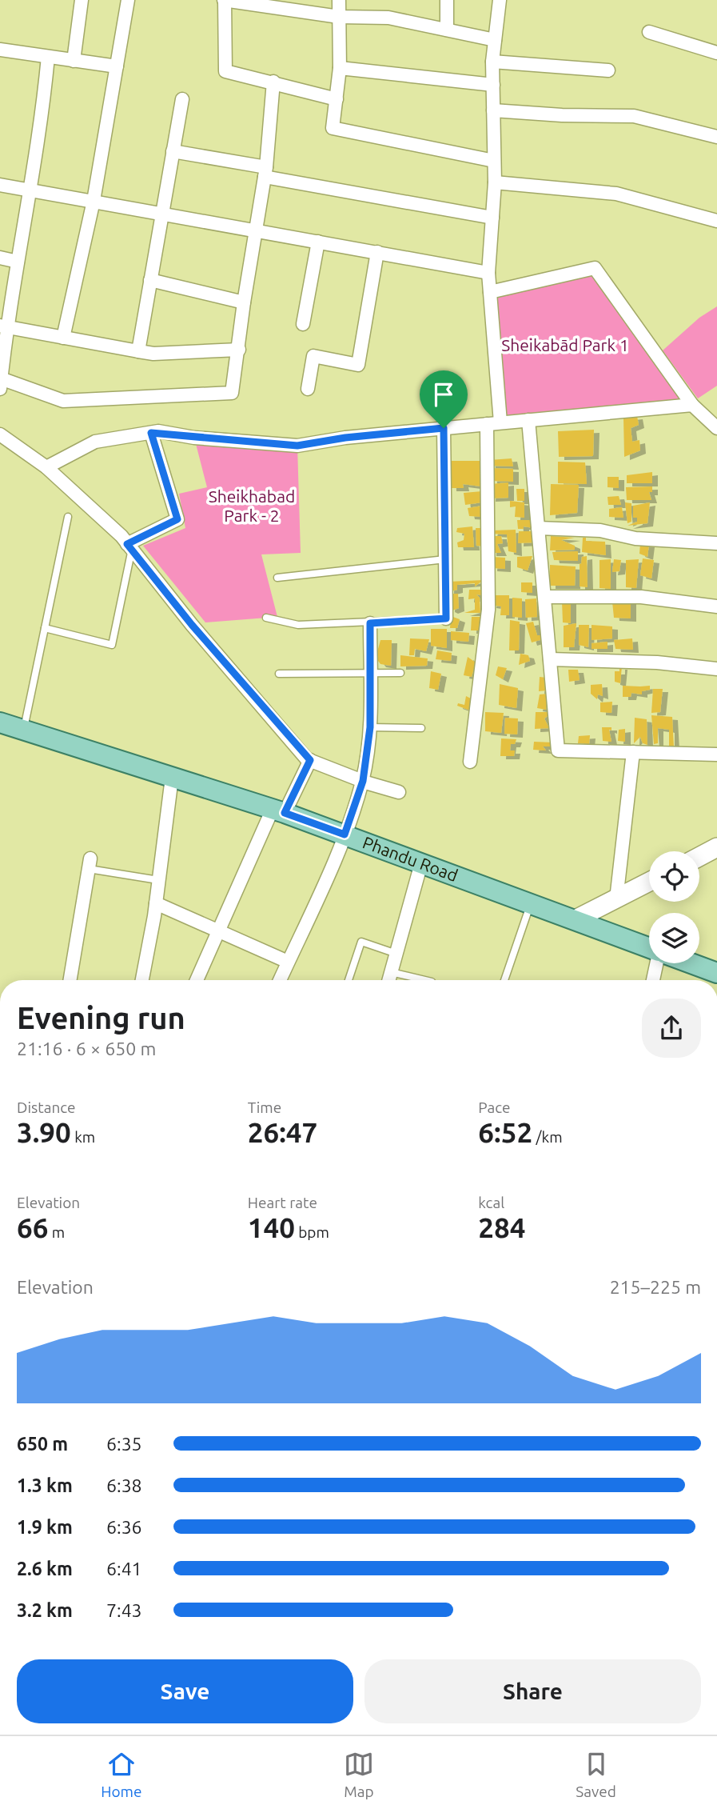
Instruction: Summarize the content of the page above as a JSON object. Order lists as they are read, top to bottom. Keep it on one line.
{"streets":{"main road":["Phandu Road"]},"parks":["Sheikabād Park 1","Sheikhabad Park - 2"],"page":{"heading":["Evening run","21:16 · 6 × 650 m"],"stats":[["Distance","3.90 km"],["Time","26:47"],["Pace","6:52 /km"],["Elevation","66 m"],["Heart rate","140 bpm"],["kcal","284"]],"chart":["Elevation","215–225 m"],"list":[{"name":"650 m","note":"6:35"},{"name":"1.3 km","note":"6:38"},{"name":"1.9 km","note":"6:36"},{"name":"2.6 km","note":"6:41"},{"name":"3.2 km","note":"7:43"}],"buttons":["Save","Share"],"tabs":["Home","Map","Saved"]}}
